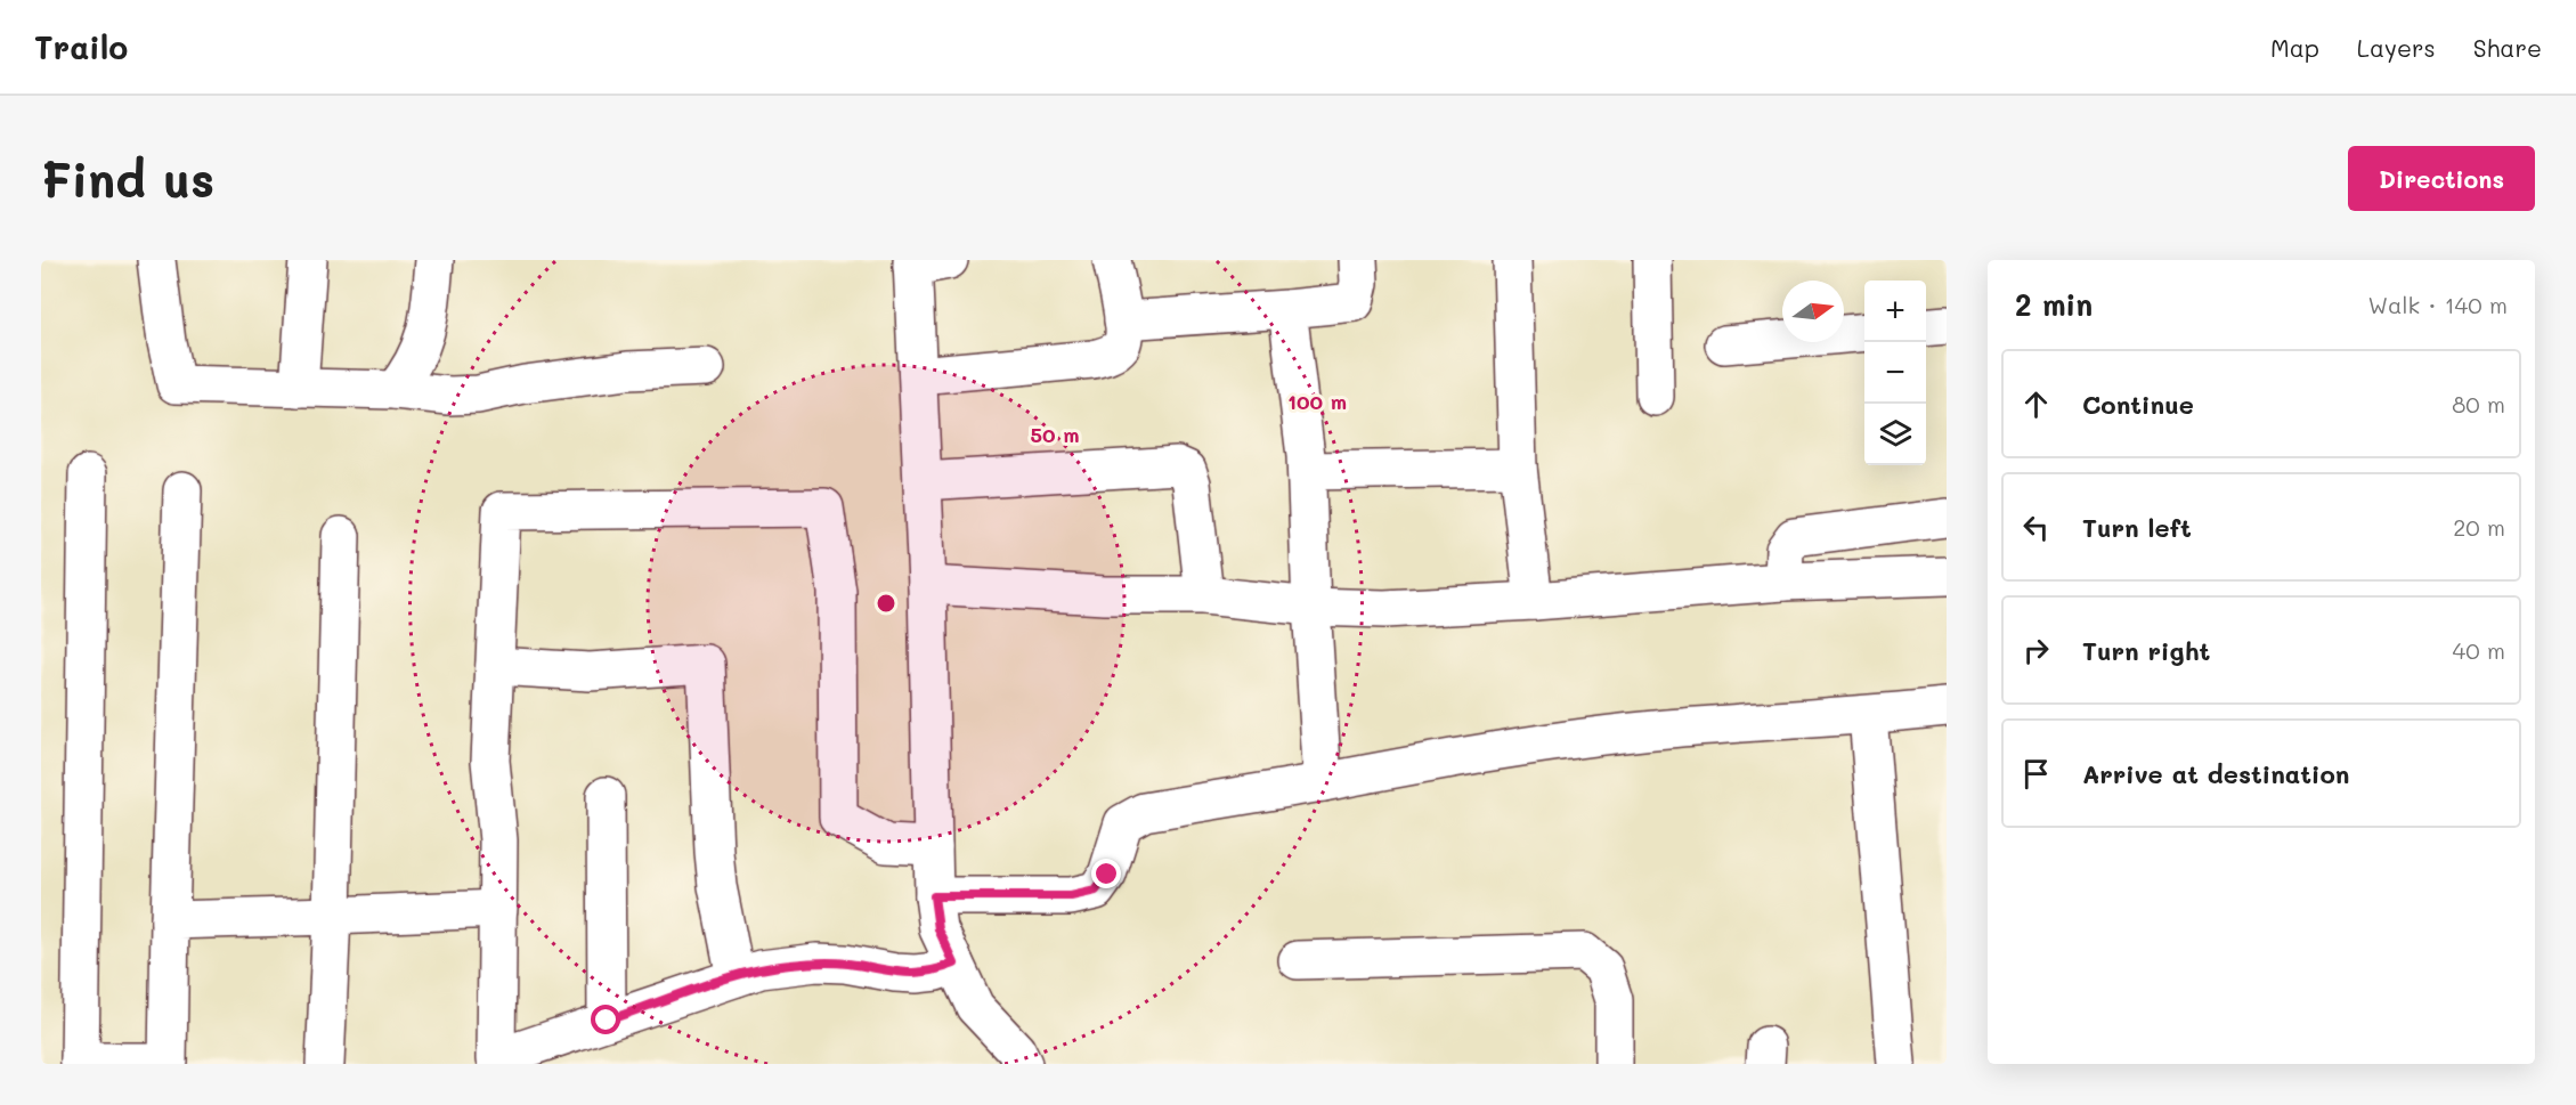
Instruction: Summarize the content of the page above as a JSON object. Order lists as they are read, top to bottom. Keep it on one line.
{"north":"right","page":{"header":"Trailo","nav":["Map","Layers","Share"],"buttons":"Directions","title":"Find us","heading":["2 min","Walk · 140 m"],"map_buttons":["+","−"],"list":[["Continue","80 m"],["Turn left","20 m"],["Turn right","40 m"],"Arrive at destination"]},"rings":["100 m","50 m"]}
